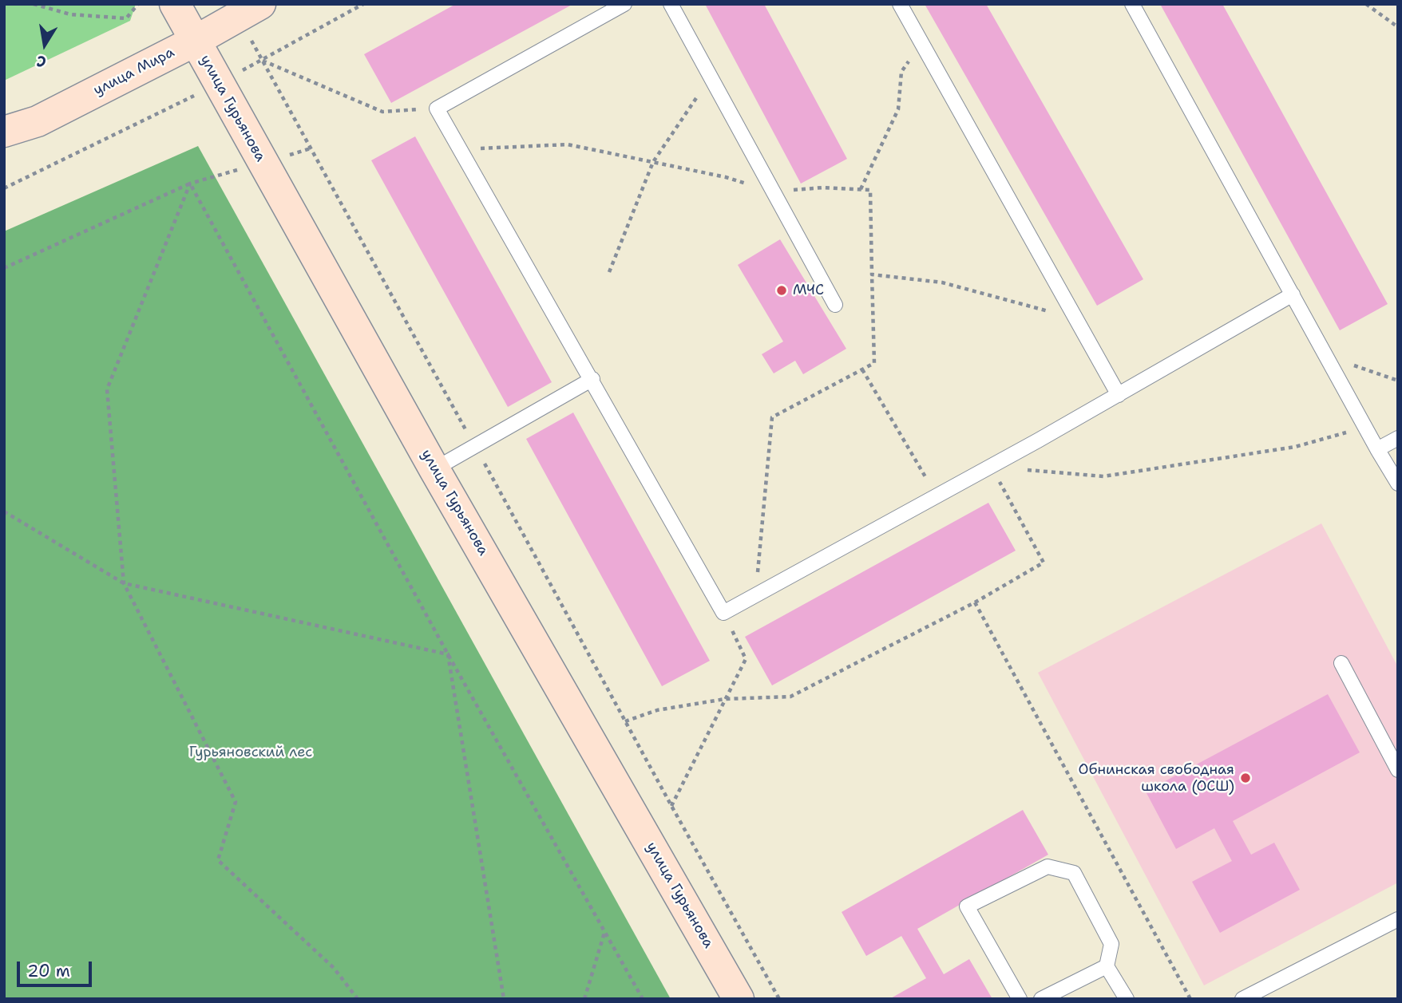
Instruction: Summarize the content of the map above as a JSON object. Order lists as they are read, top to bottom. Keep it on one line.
{"streets":{"street":["улица Мира","улица Гурьянова"]},"crossings":[["улица Мира","улица Гурьянова"]],"parks":["Гурьяновский лес"],"places":["МЧС","Обнинская свободная школа (ОСШ)"],"scale_bar":"20 m","north":"bottom"}
